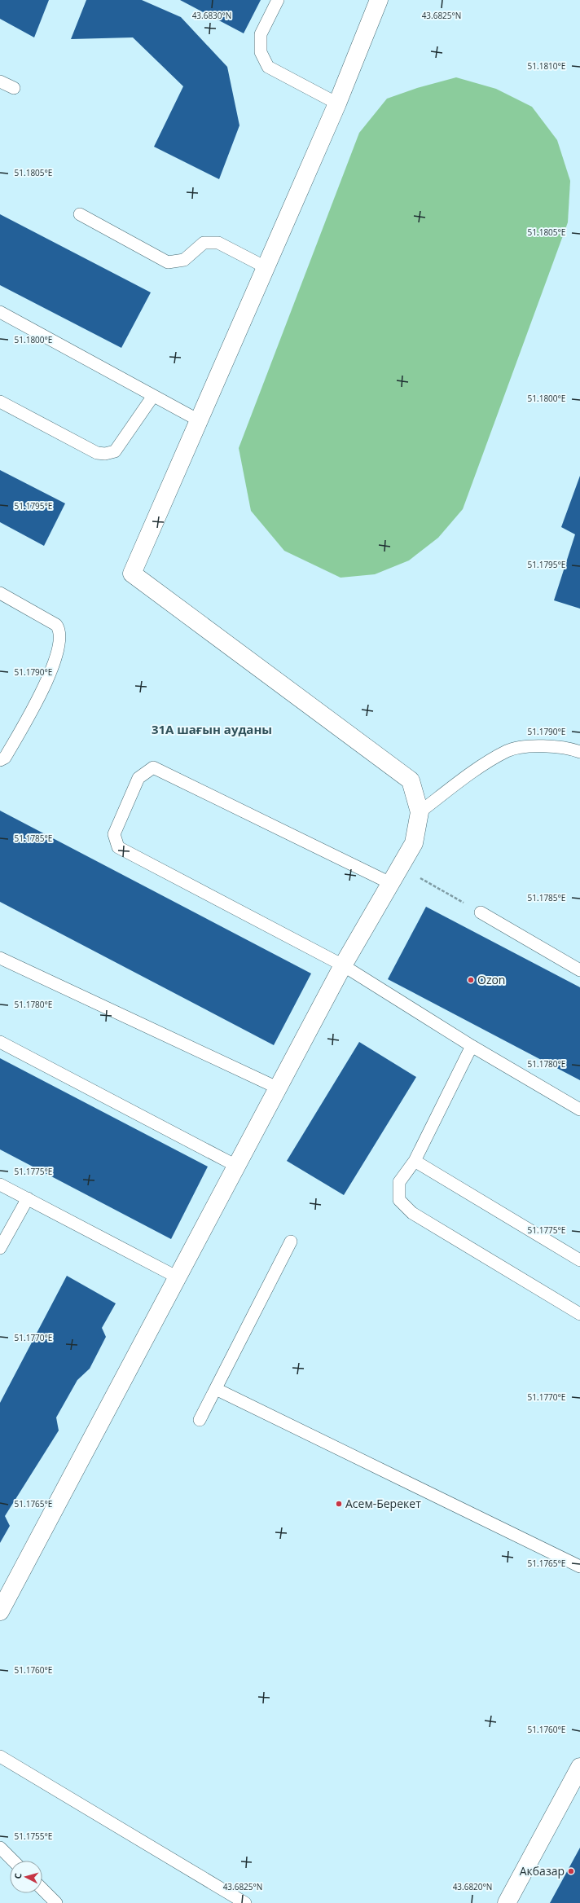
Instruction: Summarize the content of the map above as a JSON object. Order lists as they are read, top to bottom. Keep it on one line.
{"districts":["31А шағын ауданы"],"places":["Ozon","Асем-Берекет","Акбазар"],"north":"left","coordinates":["43.6830°N","43.6825°N","51.1810°E","51.1805°E","51.1800°E","51.1795°E","51.1790°E","51.1785°E","51.1780°E","51.1775°E","51.1770°E","51.1765°E","51.1760°E","51.1755°E","43.6820°N"]}
